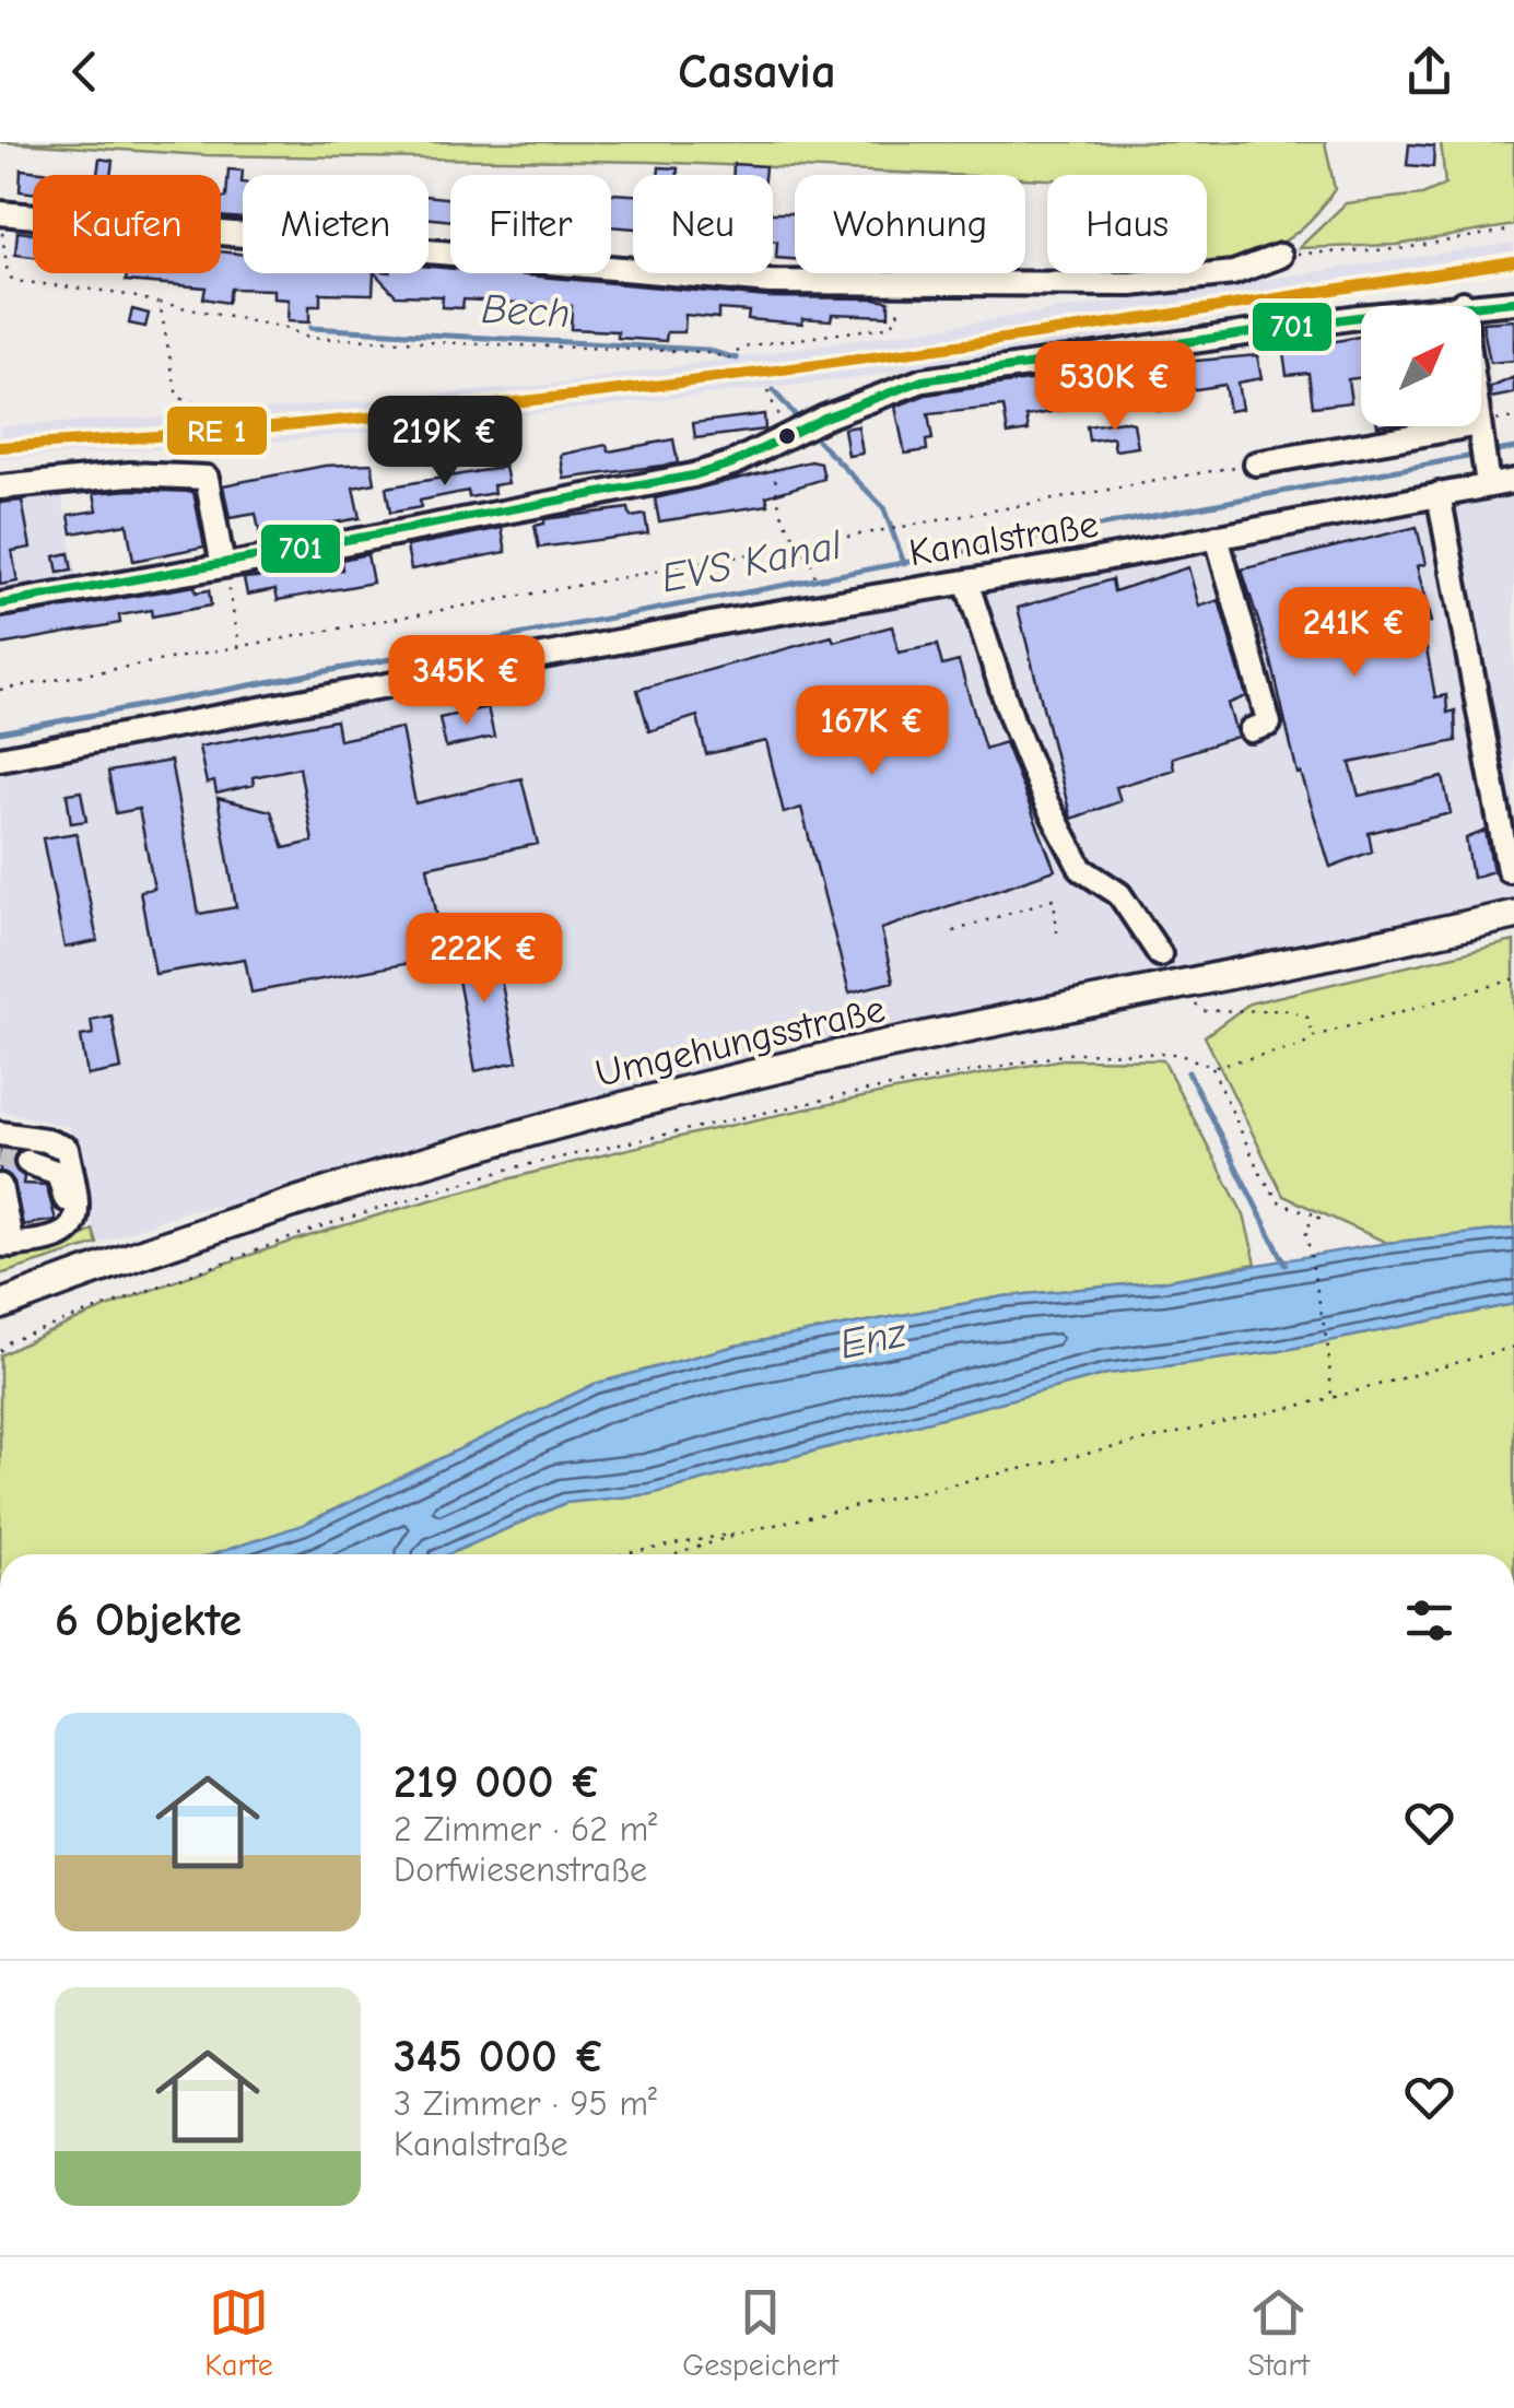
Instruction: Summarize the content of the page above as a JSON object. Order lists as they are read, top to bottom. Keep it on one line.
{"streets":{"main road":["Umgehungsstraße"],"street":["Kanalstraße"]},"water":["Bech","EVS Kanal","Enz"],"lines":["transit line 701"],"north":"top right","page":{"header":"Casavia","chip":["Kaufen","Mieten","Filter","Neu","Wohnung","Haus"],"price":["530K €","219K €","241K €","345K €","167K €","222K €"],"heading":"6 Objekte","list":[{"name":"219 000 €","note":"2 Zimmer · 62 m² · Dorfwiesenstraße"},{"name":"345 000 €","note":"3 Zimmer · 95 m² · Kanalstraße"}],"tabs":["Karte","Gespeichert","Start"]}}
